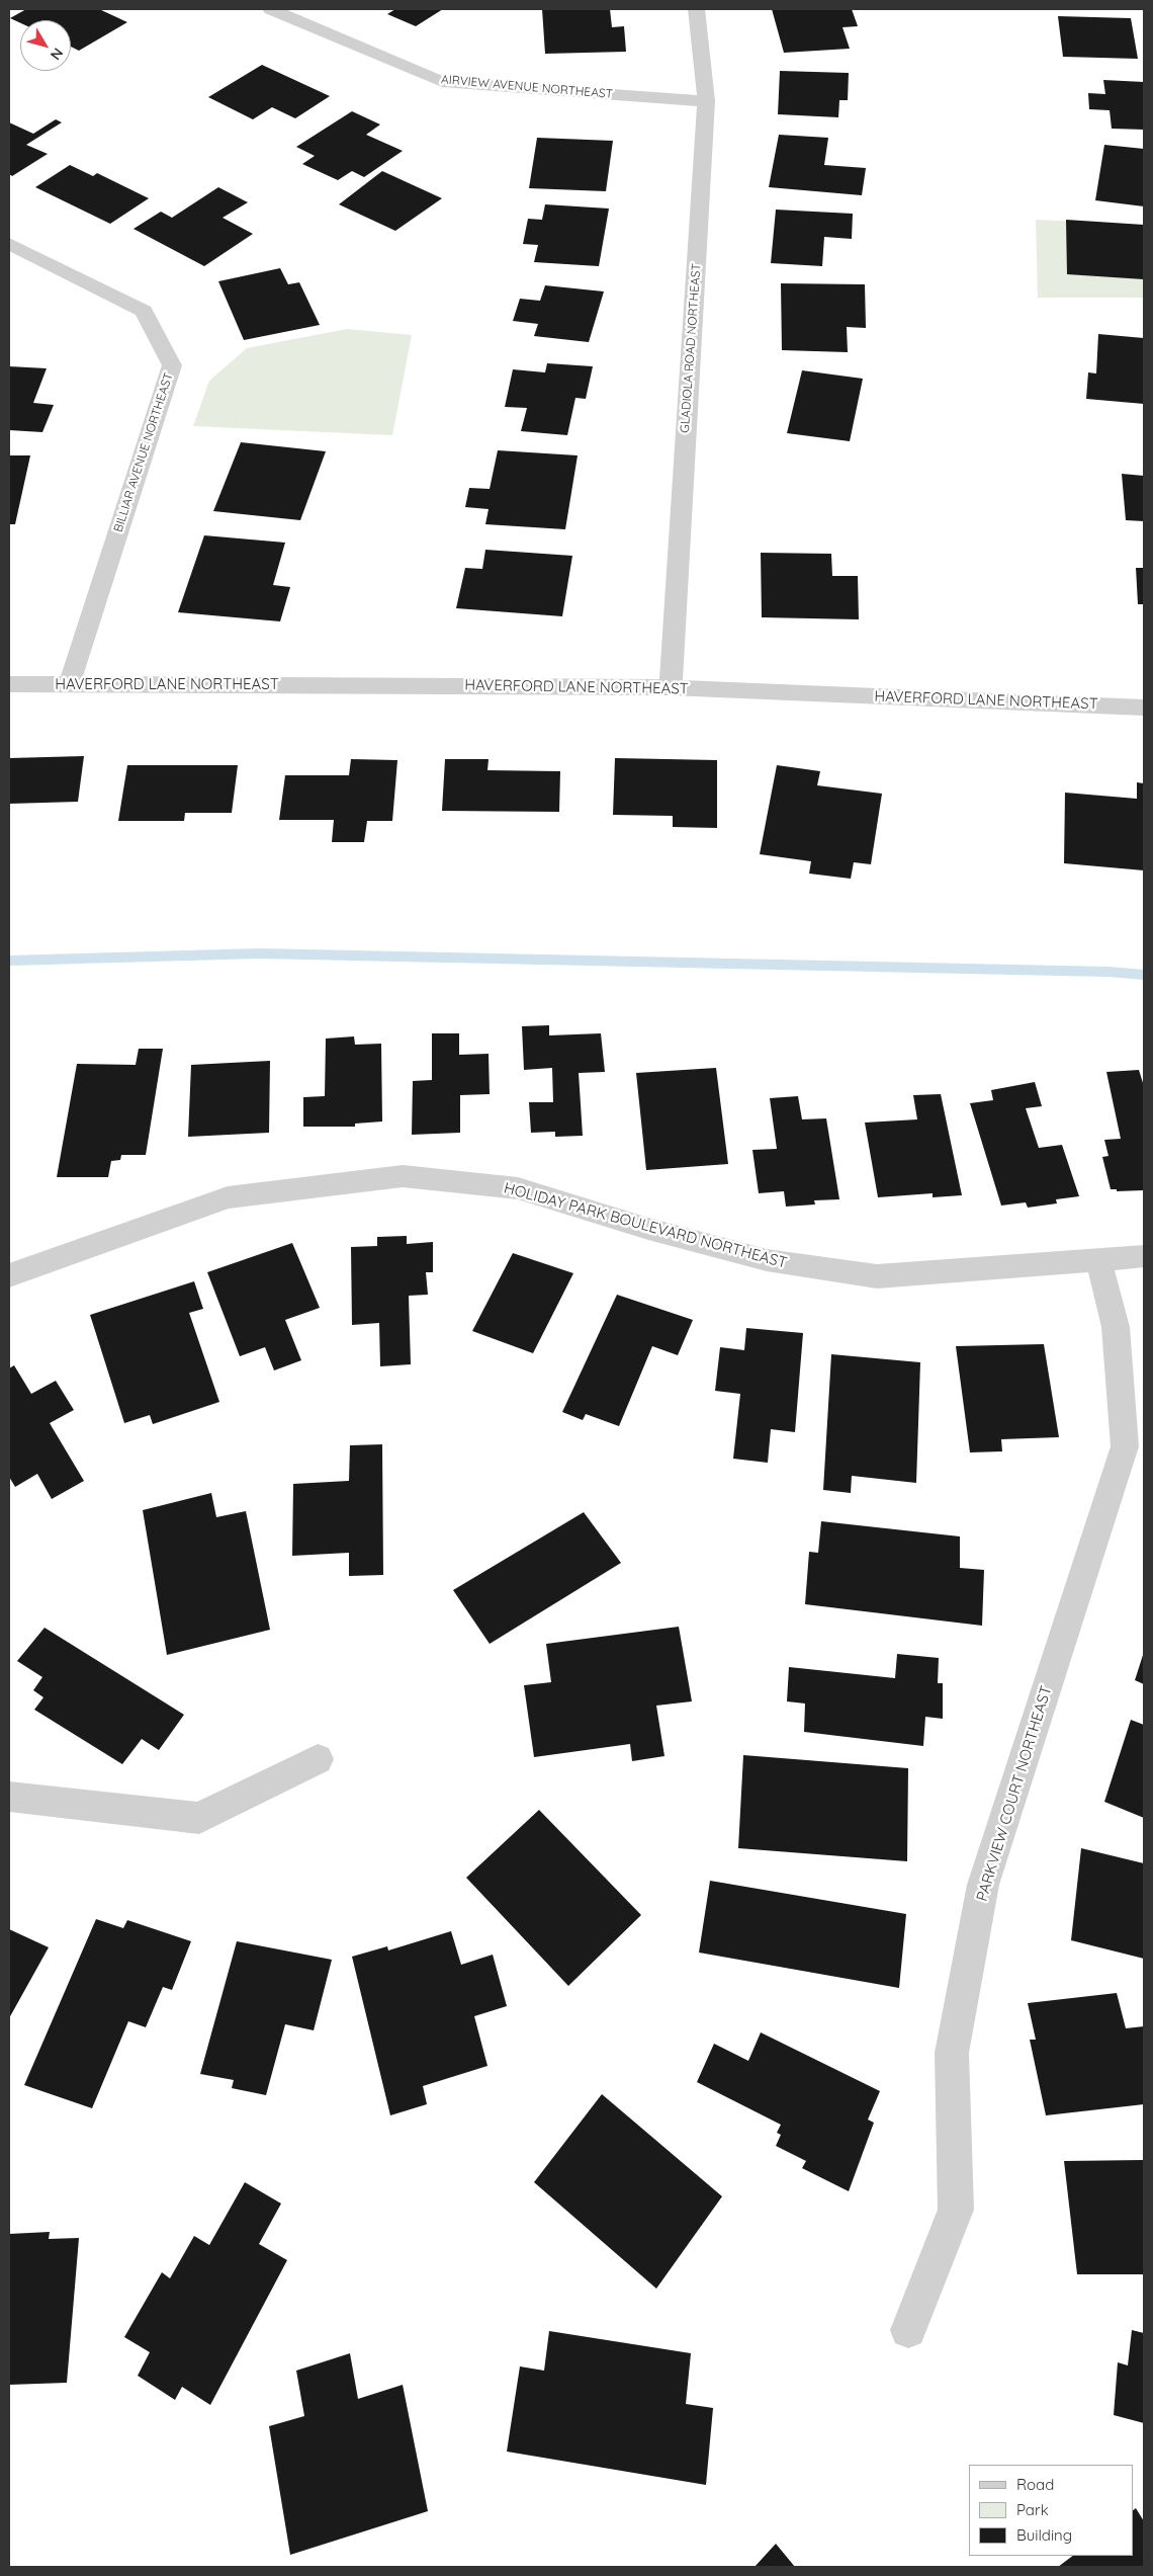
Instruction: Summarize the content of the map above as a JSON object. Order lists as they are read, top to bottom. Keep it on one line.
{"streets":{"street":["AIRVIEW AVENUE NORTHEAST","GLADIOLA ROAD NORTHEAST","BILLIAR AVENUE NORTHEAST","HAVERFORD LANE NORTHEAST","HOLIDAY PARK BOULEVARD NORTHEAST","PARKVIEW COURT NORTHEAST"]},"crossings":[["AIRVIEW AVENUE NORTHEAST","GLADIOLA ROAD NORTHEAST"],["GLADIOLA ROAD NORTHEAST","HAVERFORD LANE NORTHEAST"],["BILLIAR AVENUE NORTHEAST","HAVERFORD LANE NORTHEAST"],["HOLIDAY PARK BOULEVARD NORTHEAST","PARKVIEW COURT NORTHEAST"]],"legend":["Road","Park","Building"],"north":"bottom right"}
